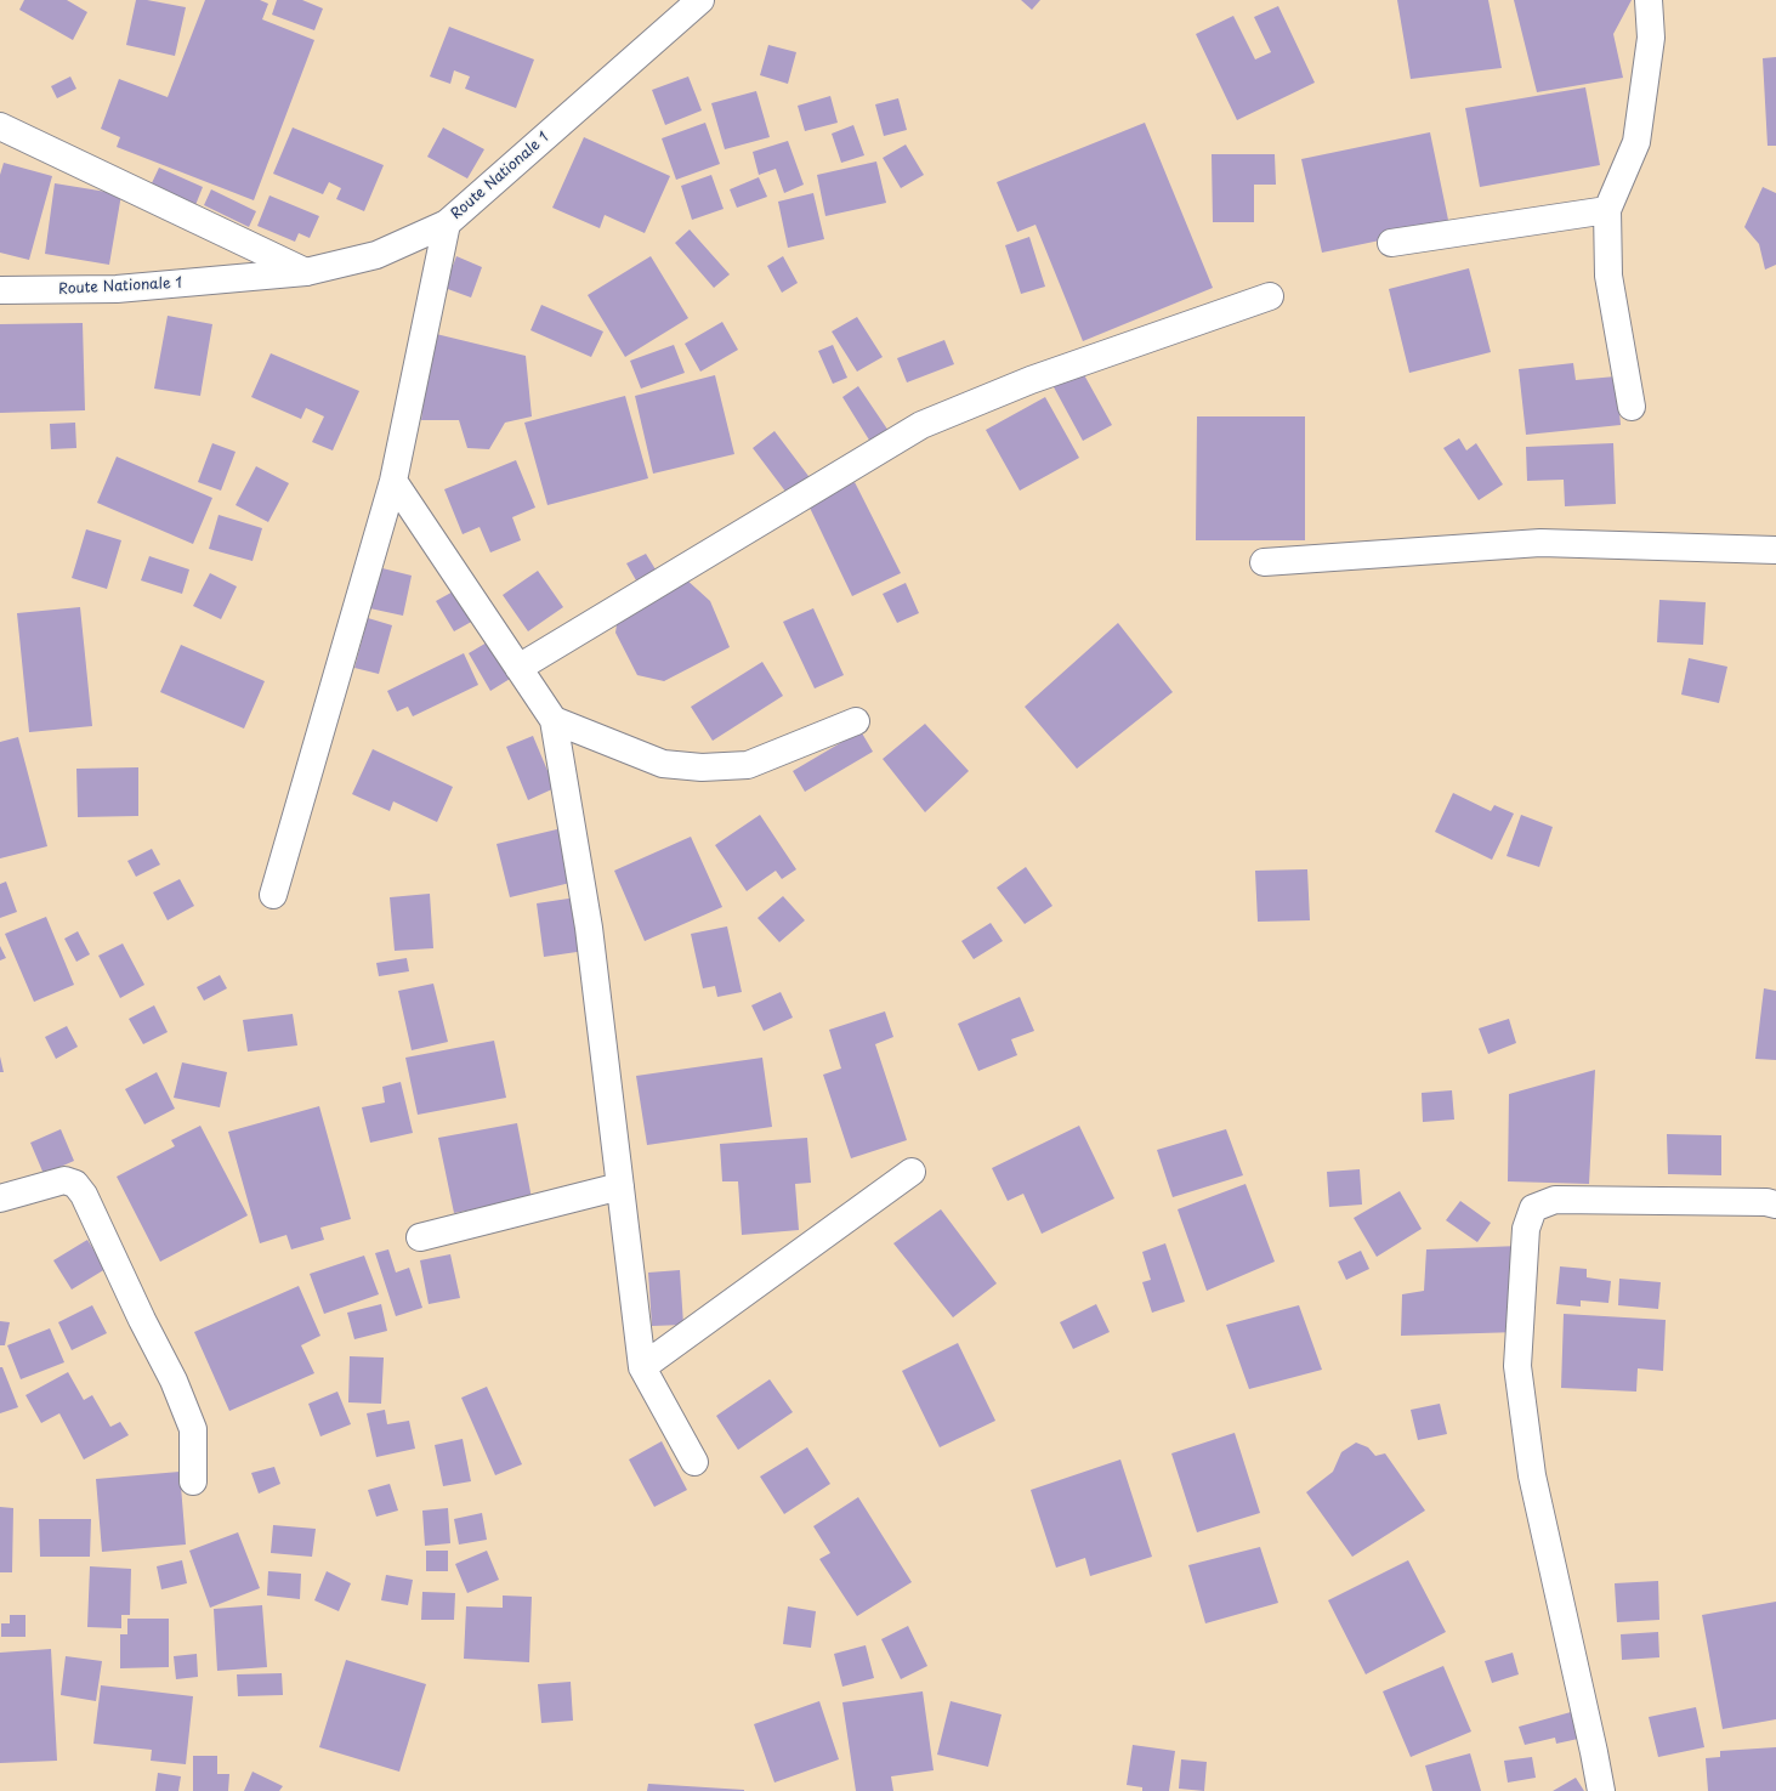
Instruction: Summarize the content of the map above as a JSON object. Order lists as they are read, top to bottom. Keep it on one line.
{"streets":{"street":["Route Nationale 1"]}}
